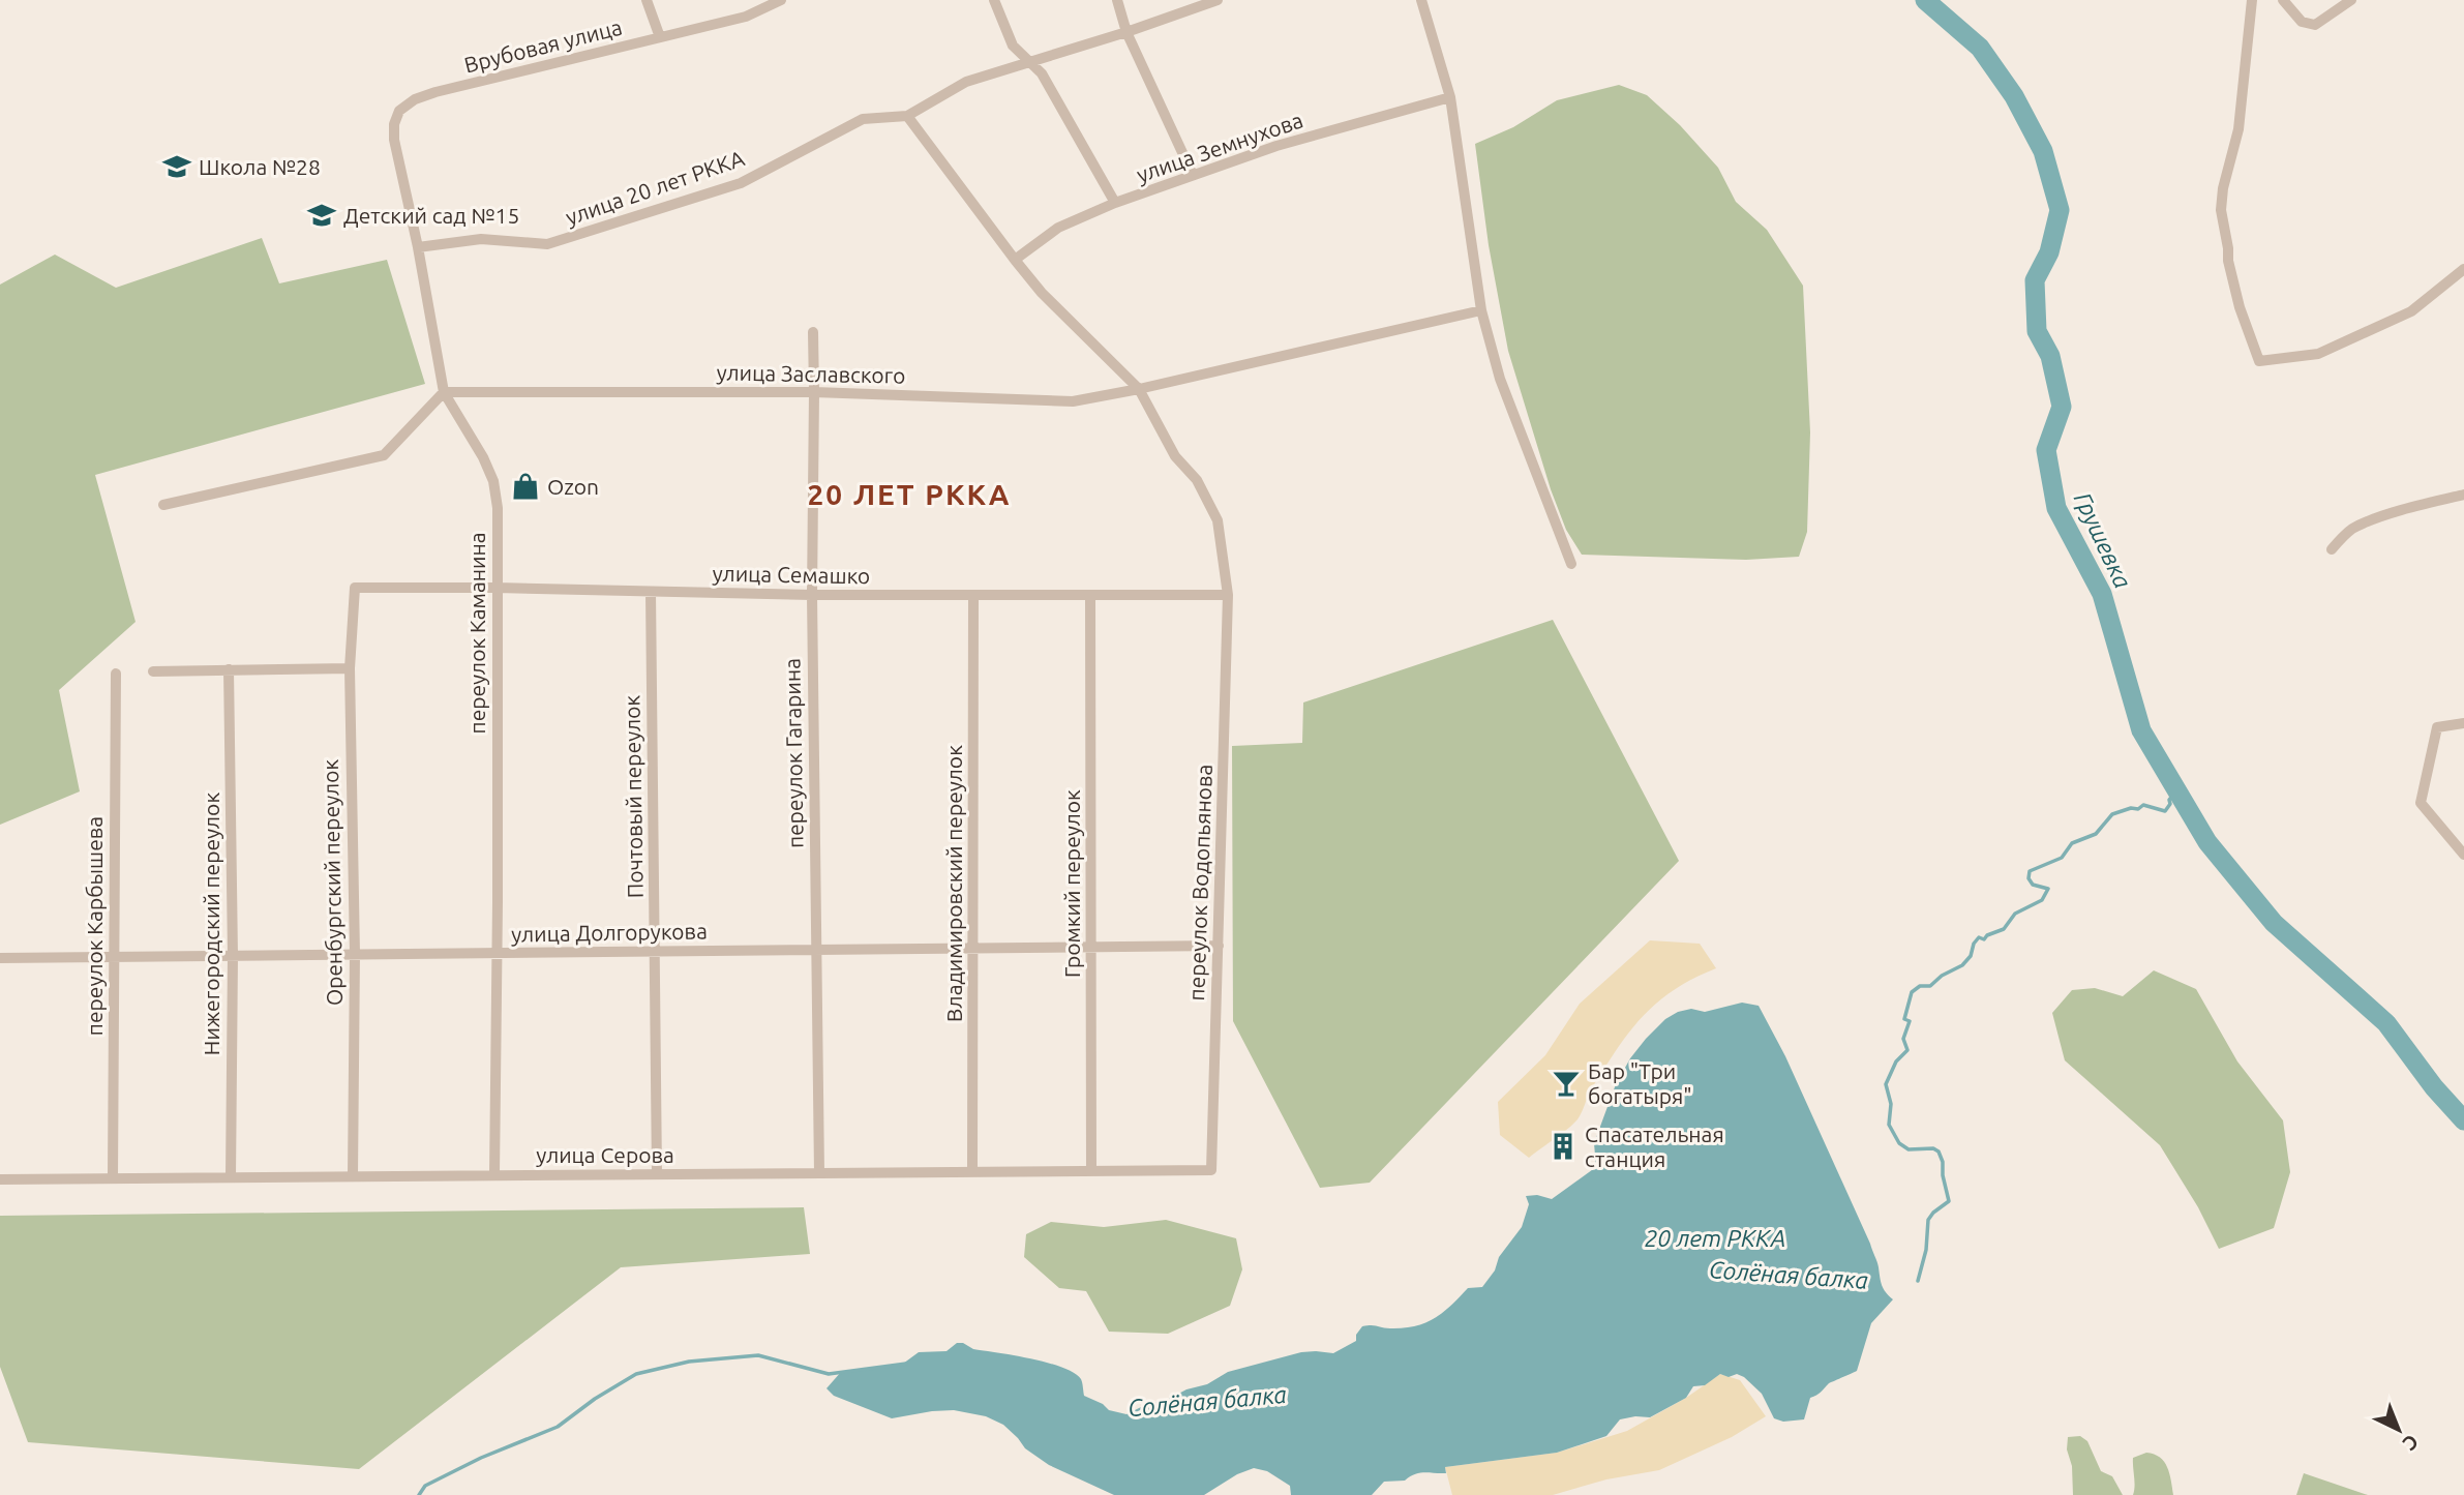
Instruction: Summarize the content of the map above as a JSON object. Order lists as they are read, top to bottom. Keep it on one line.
{"streets":{"street":["Врубовая улица","улица Земнухова","улица 20 лет РККА","улица Заславского","улица Семашко","переулок Каманина","переулок Гагарина","Почтовый переулок","Оренбургский переулок","переулок Водопьянова","Владимировский переулок","Громкий переулок","Нижегородский переулок","переулок Карбышева","улица Долгорукова","улица Серова"]},"crossings":[["Врубовая улица","переулок Каманина"],["улица Земнухова","переулок Водопьянова"],["улица 20 лет РККА","переулок Каманина"],["улица 20 лет РККА","переулок Водопьянова"],["улица Заславского","переулок Каманина"],["улица Заславского","переулок Гагарина"],["улица Заславского","переулок Водопьянова"],["улица Семашко","переулок Каманина"],["улица Семашко","переулок Гагарина"],["улица Семашко","Почтовый переулок"],["улица Семашко","Оренбургский переулок"],["улица Семашко","переулок Водопьянова"],["улица Семашко","Владимировский переулок"],["улица Семашко","Громкий переулок"],["переулок Каманина","улица Долгорукова"],["переулок Каманина","улица Серова"],["переулок Гагарина","улица Долгорукова"],["переулок Гагарина","улица Серова"],["Почтовый переулок","улица Долгорукова"],["Почтовый переулок","улица Серова"],["Оренбургский переулок","улица Долгорукова"],["Оренбургский переулок","улица Серова"],["переулок Водопьянова","улица Долгорукова"],["переулок Водопьянова","улица Серова"],["Владимировский переулок","улица Долгорукова"],["Владимировский переулок","улица Серова"],["Громкий переулок","улица Долгорукова"],["Громкий переулок","улица Серова"],["Нижегородский переулок","улица Долгорукова"],["Нижегородский переулок","улица Серова"],["переулок Карбышева","улица Долгорукова"],["переулок Карбышева","улица Серова"]],"districts":["20 ЛЕТ РККА"],"water":["Грушевка","20 лет РККА","Солёная балка"],"places":{"school or university":["Школа №28","Детский сад №15"],"shop":["Ozon"],"bar":["Бар \"Три богатыря\""],"building":["Спасательная станция"]},"north":"bottom right"}
